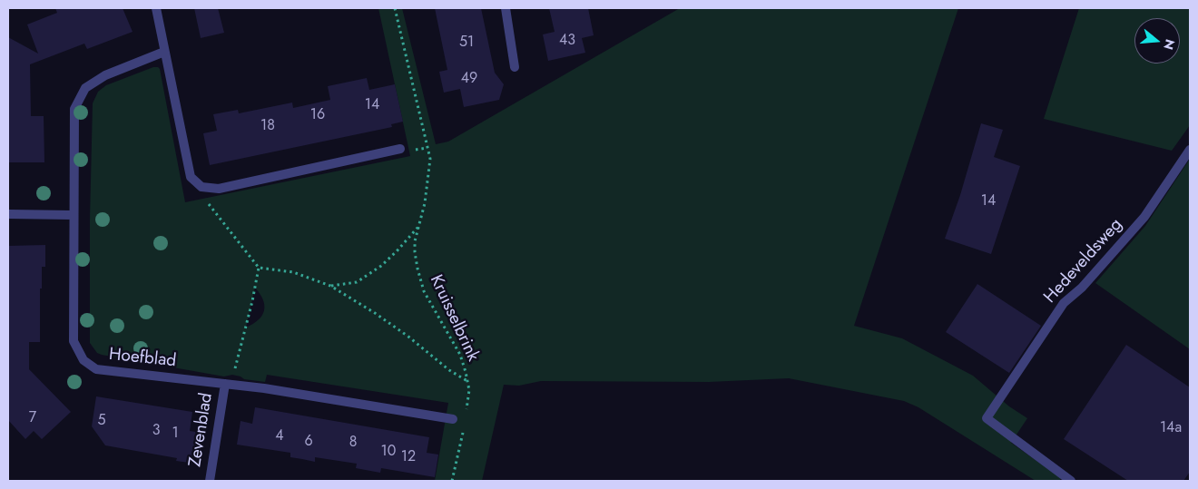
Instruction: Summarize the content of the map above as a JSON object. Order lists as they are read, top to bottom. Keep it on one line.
{"streets":{"street":["Hedeveldsweg","Hoefblad","Zevenblad"],"path":["Kruisselbrink"]},"crossings":[["Hoefblad","Zevenblad"]],"house_numbers":["43","51","49","14","16","18","14","7","5","14a","3","1","4","6","8","10","12"],"north":"right"}
